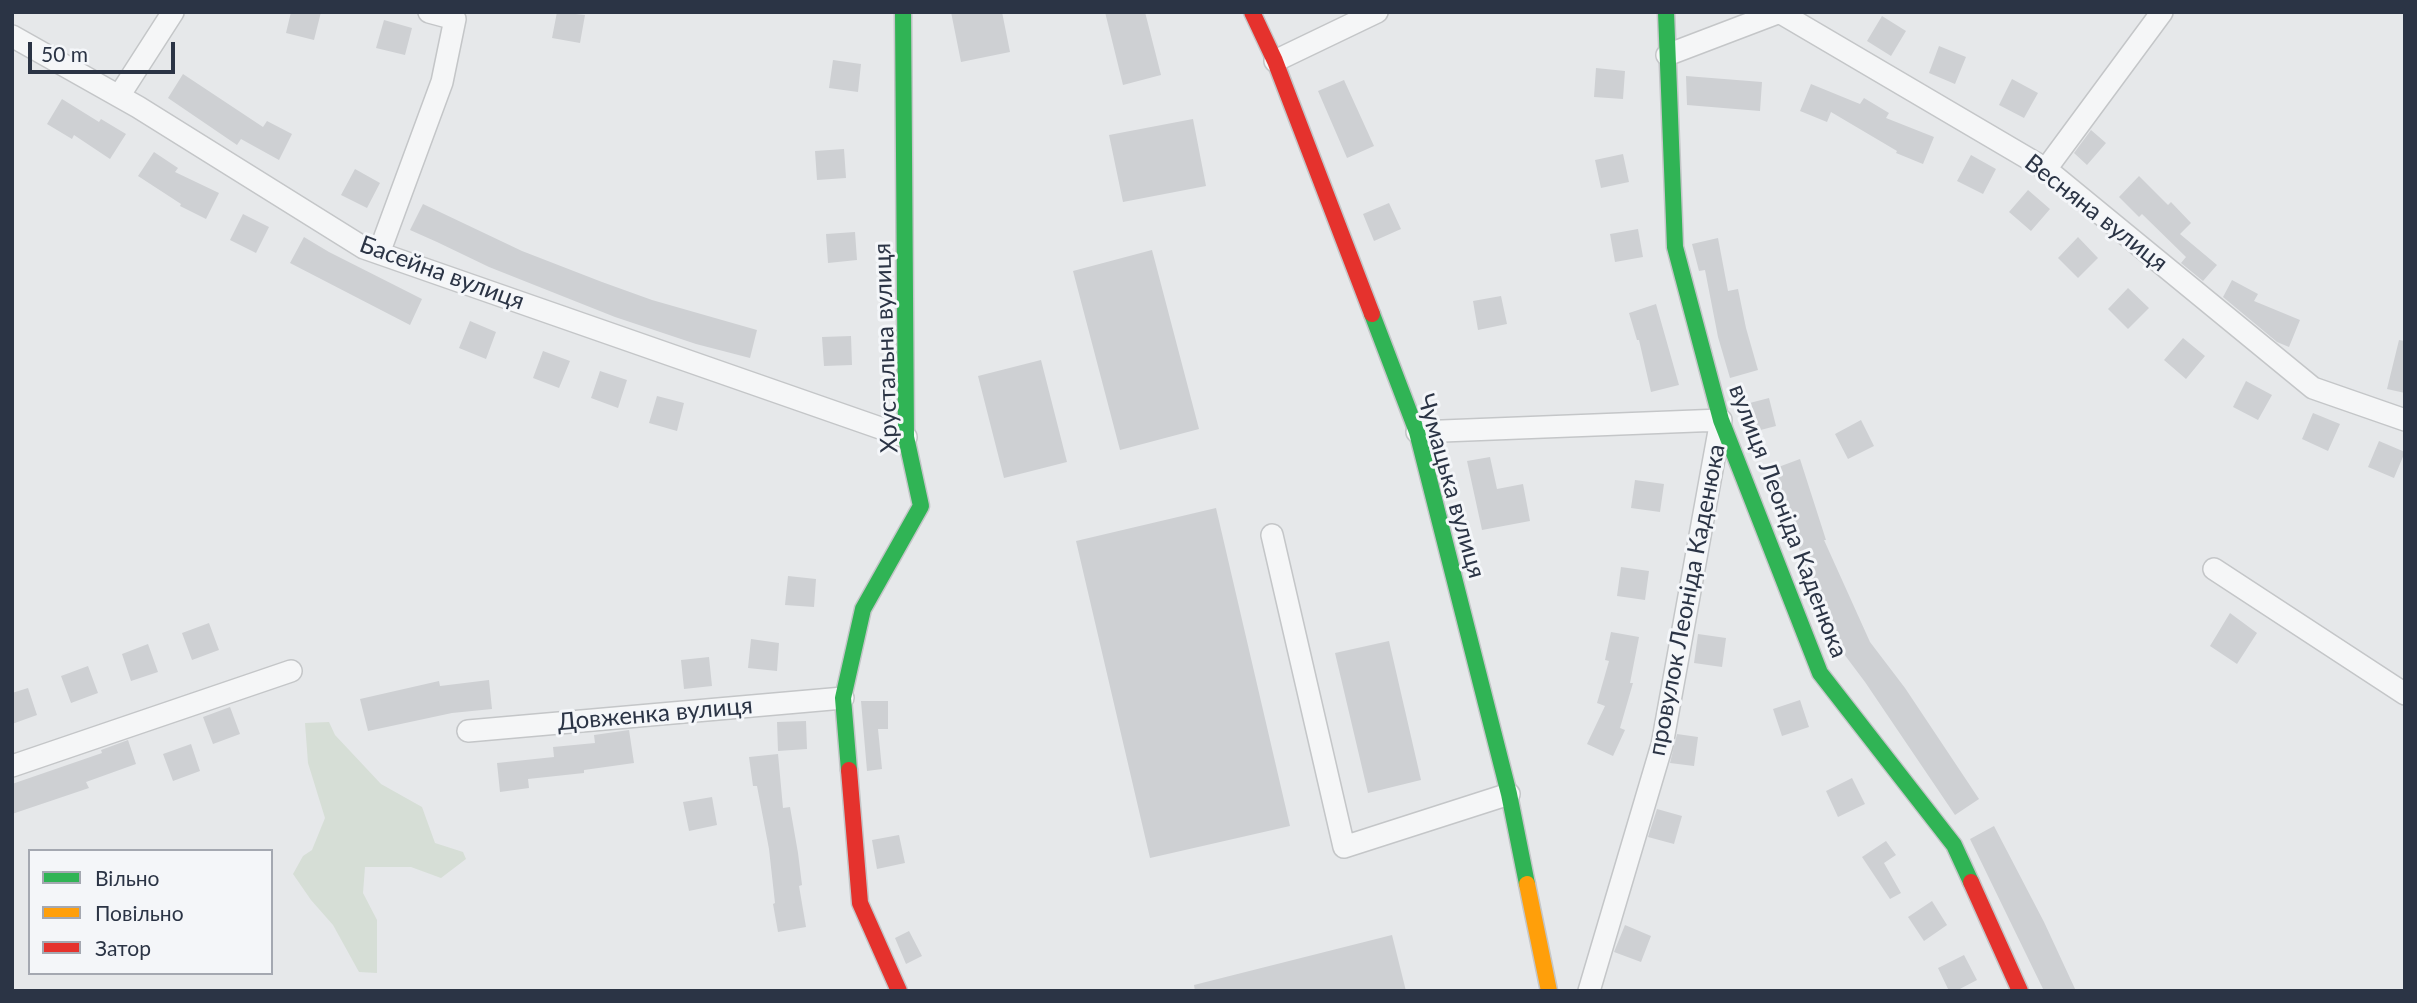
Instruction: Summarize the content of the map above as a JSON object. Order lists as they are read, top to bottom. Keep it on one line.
{"streets":{"street":["Весняна вулиця","Басейна вулиця","Хрустальна вулиця","Чумацька вулиця","вулиця Леоніда Каденюка","провулок Леоніда Каденюка","Довженка вулиця"]},"crossings":[["Басейна вулиця","Хрустальна вулиця"],["Хрустальна вулиця","Довженка вулиця"],["Чумацька вулиця","провулок Леоніда Каденюка"],["вулиця Леоніда Каденюка","провулок Леоніда Каденюка"]],"legend":["Вільно","Повільно","Затор"],"scale_bar":"50 m"}
